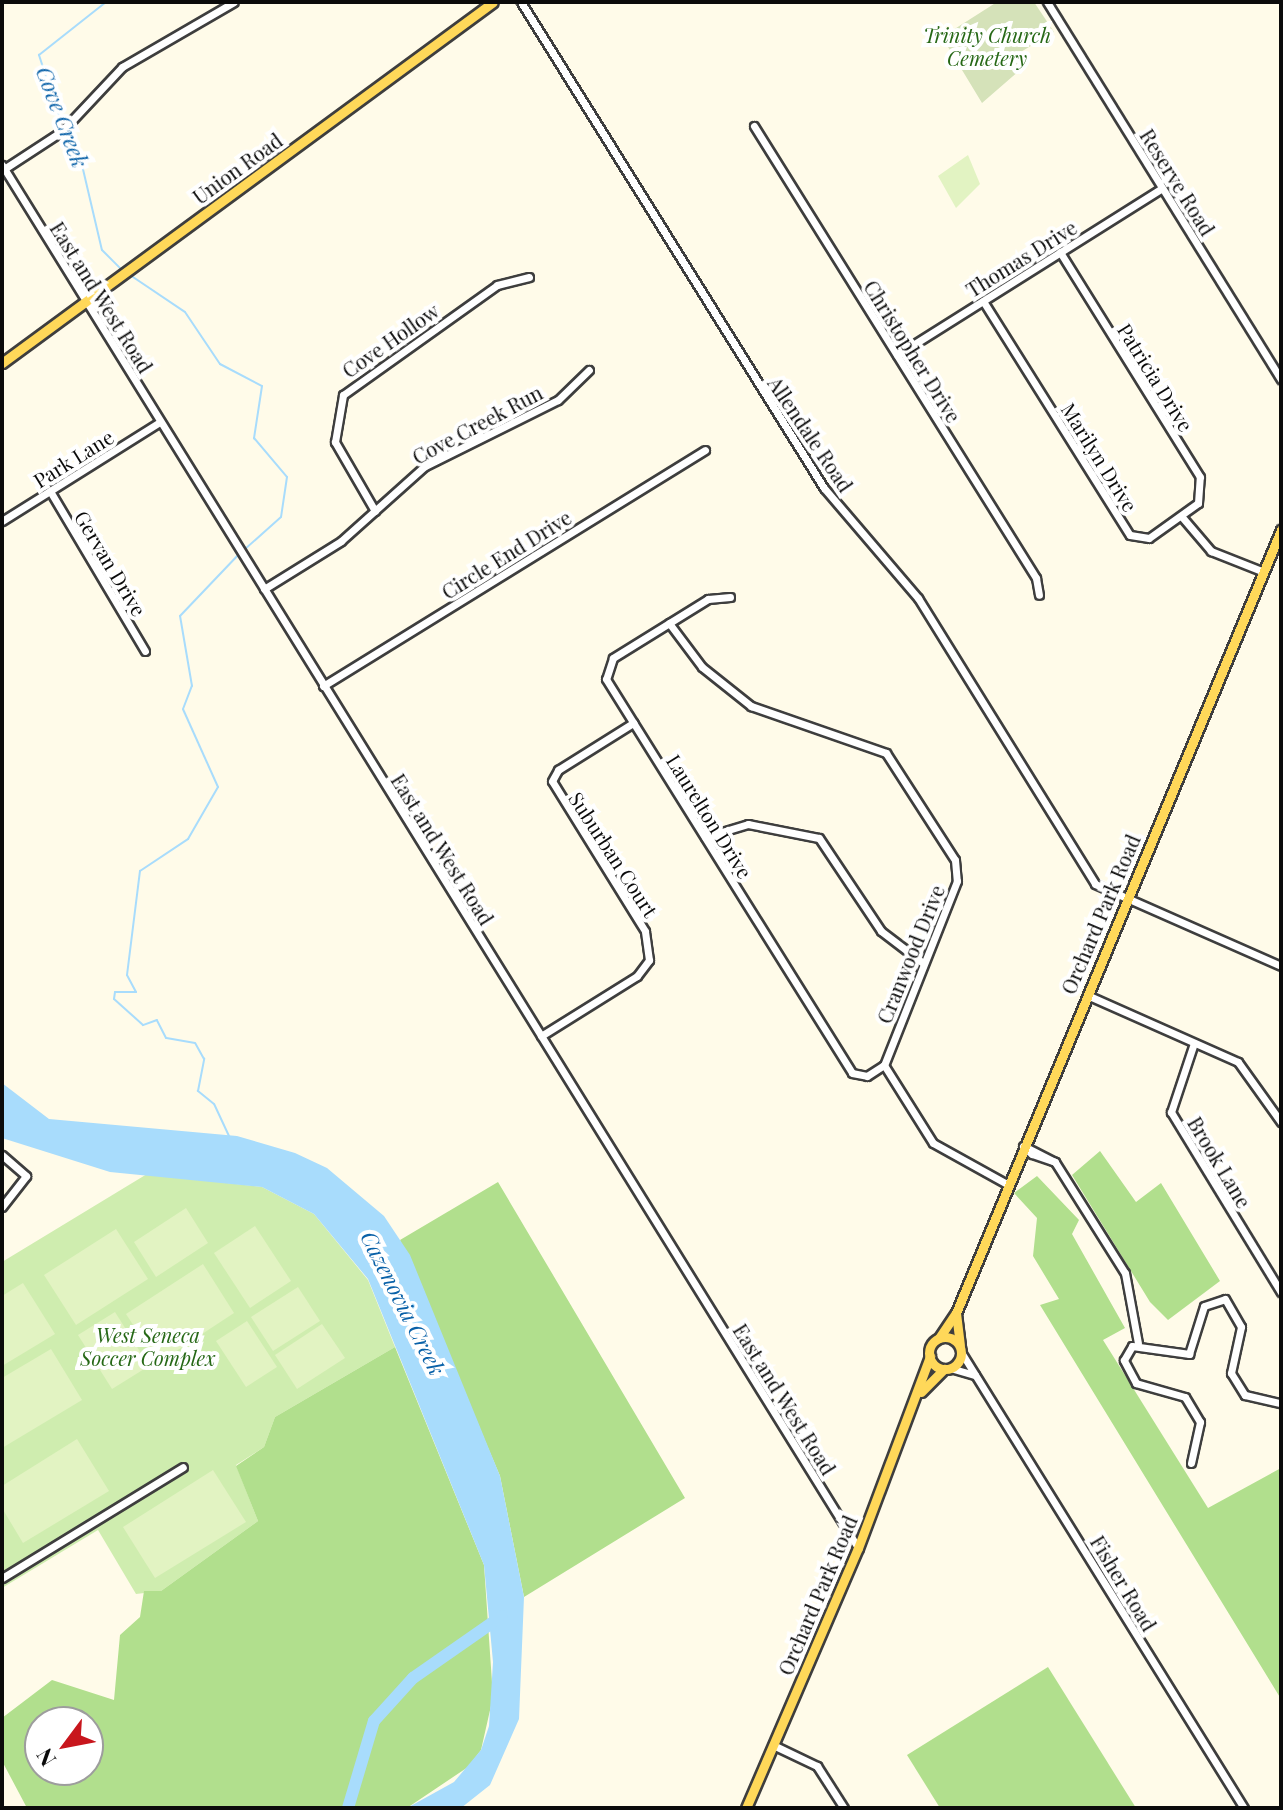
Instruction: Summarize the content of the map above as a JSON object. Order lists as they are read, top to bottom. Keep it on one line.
{"streets":{"main road":["Union Road","Orchard Park Road"],"street":["Reserve Road","Thomas Drive","East and West Road","Cove Hollow","Christopher Drive","Patricia Drive","Cove Creek Run","Allendale Road","Marilyn Drive","Park Lane","Circle End Drive","Gervan Drive","Laurelton Drive","Suburban Court","Cranwood Drive","Brook Lane","Fisher Road"]},"crossings":[["Union Road","East and West Road"],["Reserve Road","Thomas Drive"],["Thomas Drive","Christopher Drive"],["Thomas Drive","Patricia Drive"],["Thomas Drive","Marilyn Drive"],["East and West Road","Cove Creek Run"],["East and West Road","Park Lane"],["East and West Road","Circle End Drive"],["East and West Road","Suburban Court"],["East and West Road","Orchard Park Road"],["Cove Hollow","Cove Creek Run"],["Patricia Drive","Marilyn Drive"],["Allendale Road","Orchard Park Road"],["Park Lane","Gervan Drive"],["Laurelton Drive","Suburban Court"],["Laurelton Drive","Cranwood Drive"],["Orchard Park Road","Fisher Road"]],"water":["Cove Creek","Cazenovia Creek"],"parks":["Trinity Church Cemetery","West Seneca Soccer Complex"],"north":"bottom left"}
